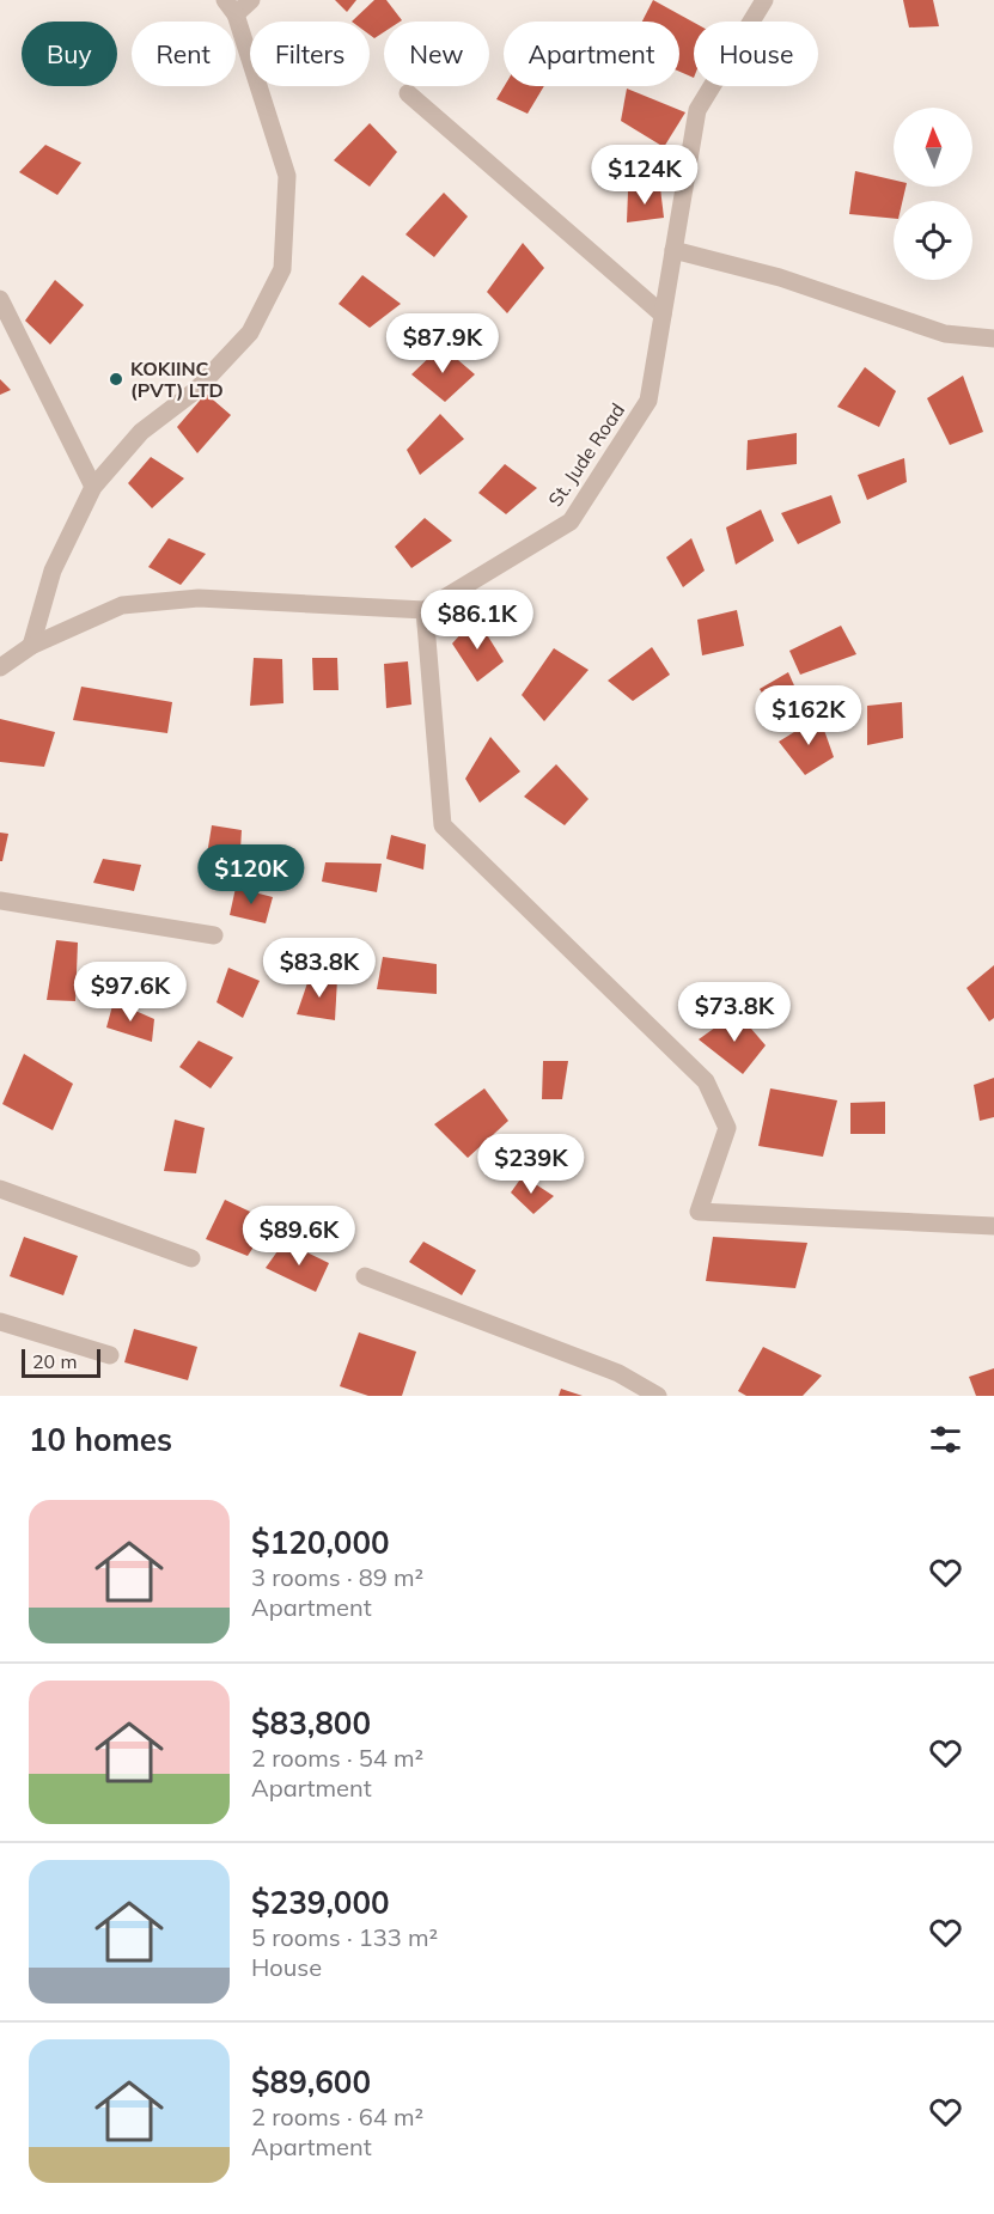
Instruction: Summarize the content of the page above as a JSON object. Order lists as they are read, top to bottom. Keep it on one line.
{"streets":{"street":["St. Jude Road"]},"places":["KOKIINC (PVT) LTD"],"scale_bar":"20 m","north":"top","page":{"chip":["Buy","Rent","Filters","New","Apartment","House"],"price":["$124K","$87.9K","$86.1K","$162K","$120K","$83.8K","$97.6K","$73.8K","$239K","$89.6K"],"scale":"20 m","heading":"10 homes","list":[{"name":"$120,000","note":"3 rooms · 89 m² · Apartment"},{"name":"$83,800","note":"2 rooms · 54 m² · Apartment"},{"name":"$239,000","note":"5 rooms · 133 m² · House"},{"name":"$89,600","note":"2 rooms · 64 m² · Apartment"}]}}
